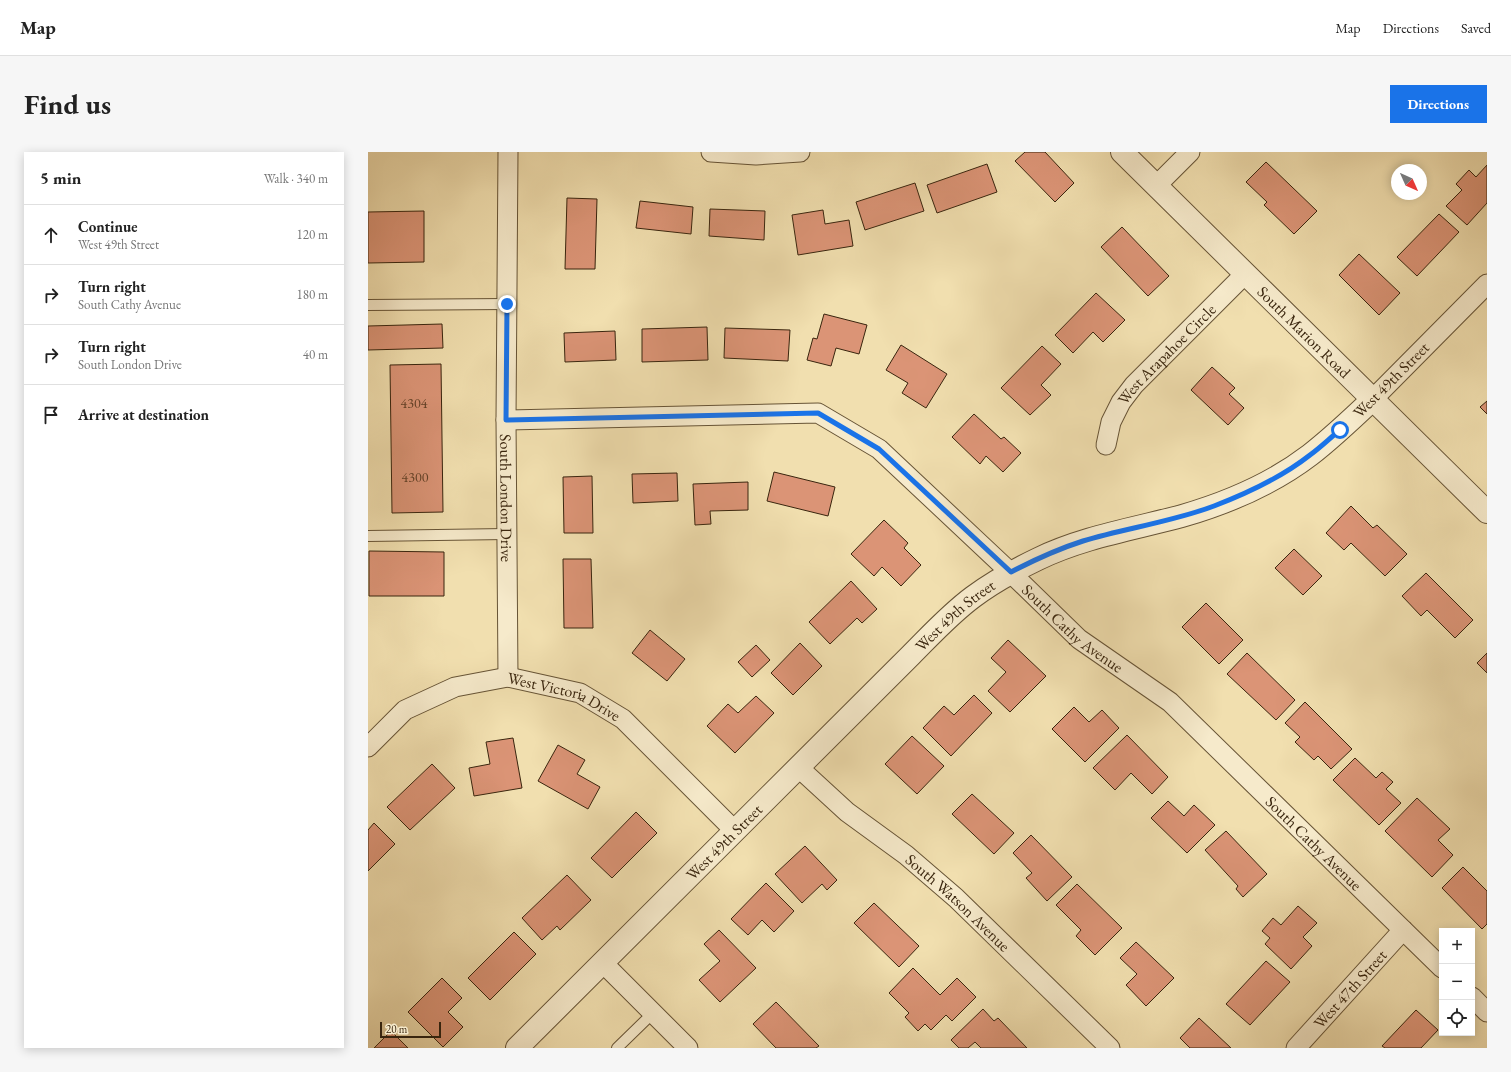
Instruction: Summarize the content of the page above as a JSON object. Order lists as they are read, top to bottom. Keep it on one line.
{"streets":{"street":["South Marion Road","West Arapahoe Circle","West 49th Street","South London Drive","South Cathy Avenue","West Victoria Drive","South Watson Avenue","West 47th Street"]},"crossings":[["South Marion Road","West Arapahoe Circle"],["South Marion Road","West 49th Street"],["West 49th Street","South Cathy Avenue"],["West 49th Street","West Victoria Drive"],["West 49th Street","South Watson Avenue"],["South London Drive","South Cathy Avenue"],["South London Drive","West Victoria Drive"],["South Cathy Avenue","West 47th Street"]],"house_numbers":["4304","4300"],"scale_bar":"20 m","north":"bottom right","page":{"header":"Map","nav":["Map","Directions","Saved"],"buttons":"Directions","title":"Find us","heading":["5 min","Walk · 340 m"],"list":[["Continue","West 49th Street","120 m"],["Turn right","South Cathy Avenue","180 m"],["Turn right","South London Drive","40 m"],"Arrive at destination"],"map_buttons":["+","−"],"scale":"20 m"}}
